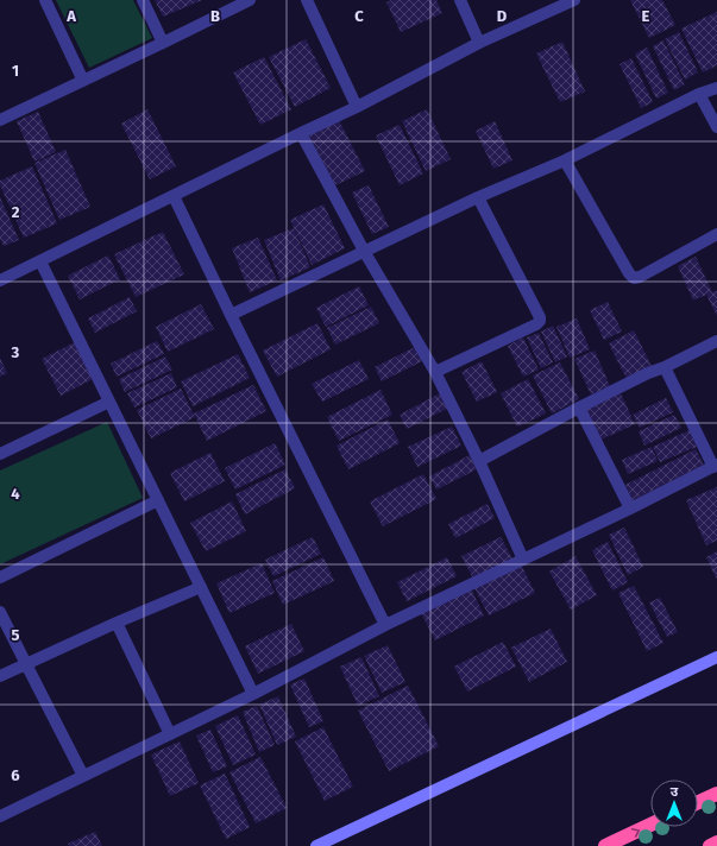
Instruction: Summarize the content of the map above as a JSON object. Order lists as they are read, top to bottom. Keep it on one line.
{"north":"top","grid":{"columns":["A","B","C","D","E"],"rows":["1","2","3","4","5","6"]}}
